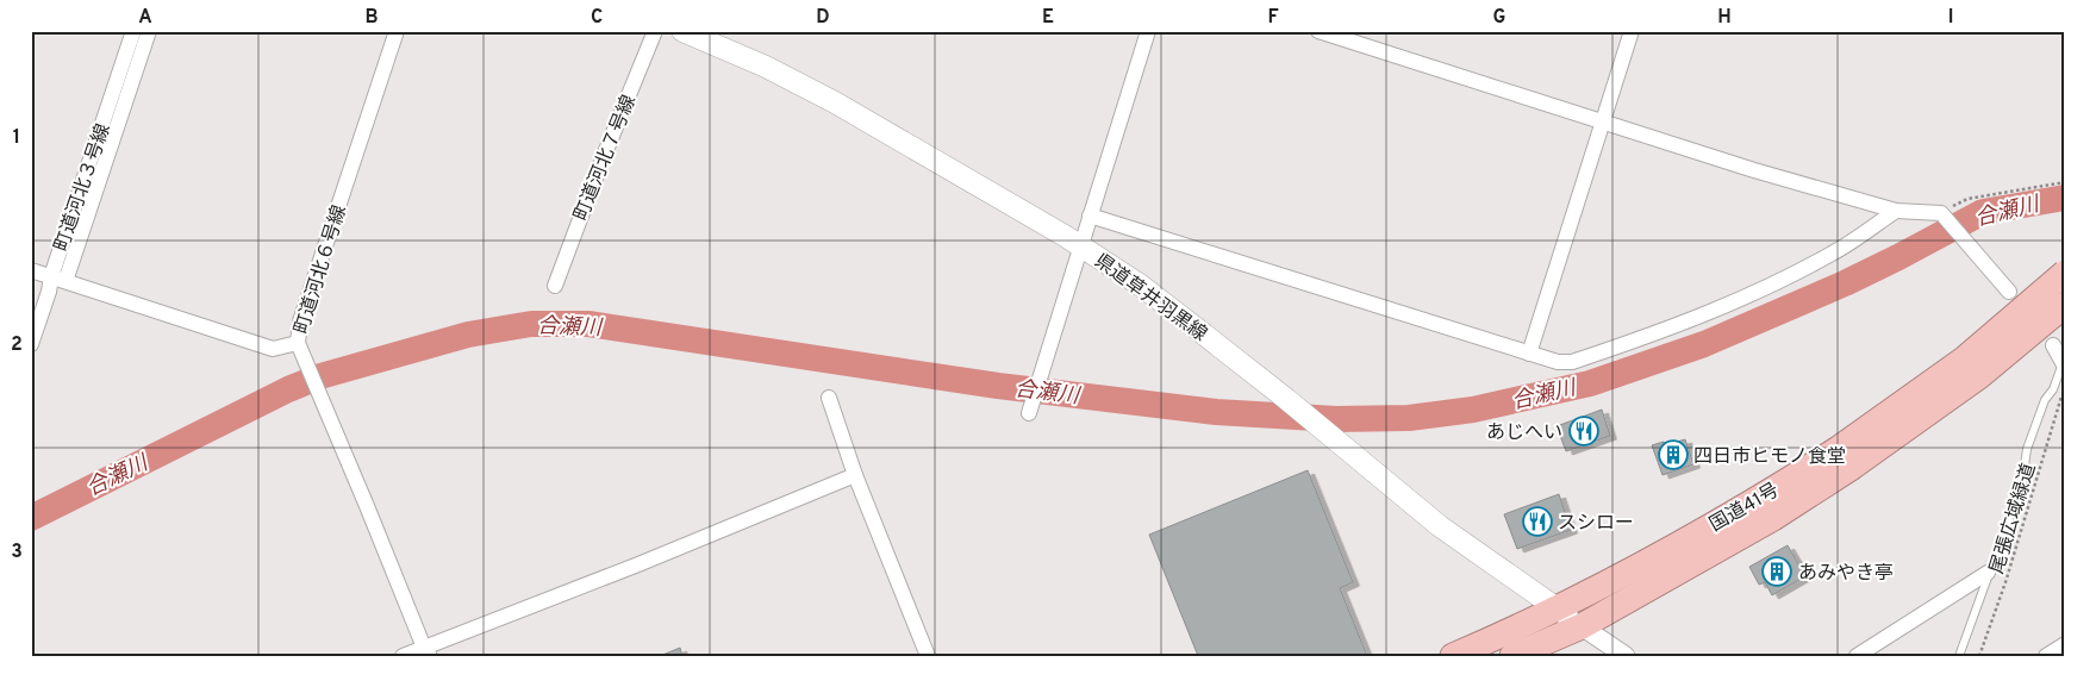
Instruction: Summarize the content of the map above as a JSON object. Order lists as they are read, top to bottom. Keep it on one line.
{"streets":{"highway":["国道41号"],"main road":["県道草井羽黒線"],"street":["町道河北７号線","町道河北３号線","町道河北６号線"],"path":["尾張広域緑道"]},"crossings":[["町道河北３号線","町道河北６号線"],["県道草井羽黒線","国道41号"]],"water":["合瀬川"],"places":{"restaurant":["あじへい","スシロー"],"building":["四日市ヒモノ食堂","あみやき亭"]},"grid":{"columns":["A","B","C","D","E","F","G","H","I"],"rows":["1","2","3"]}}
